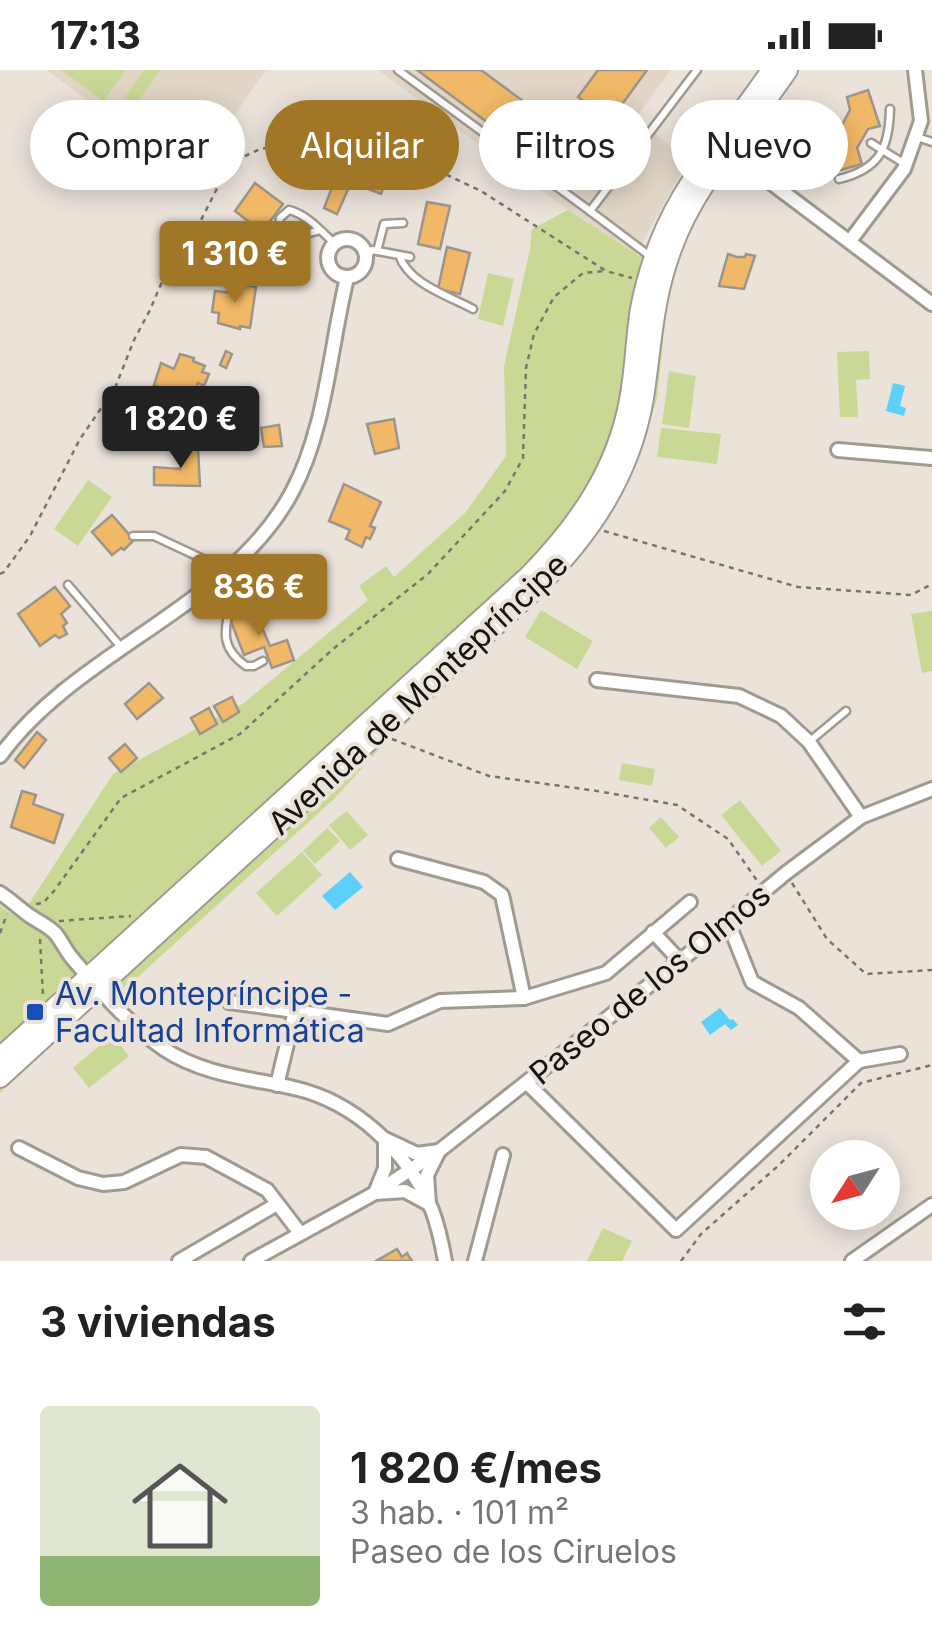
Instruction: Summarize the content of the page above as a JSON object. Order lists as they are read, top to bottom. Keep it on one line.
{"streets":{"street":["Avenida de Montepríncipe","Paseo de los Olmos"]},"places":{"transit":["Av. Montepríncipe - Facultad Informática"]},"north":"bottom left","page":{"status":"17:13","chip":["Comprar","Alquilar","Filtros","Nuevo"],"price":["1 310 €","1 820 €","836 €"],"heading":"3 viviendas","list":[{"name":"1 820 €/mes","note":"3 hab. · 101 m² · Paseo de los Ciruelos"}]}}
